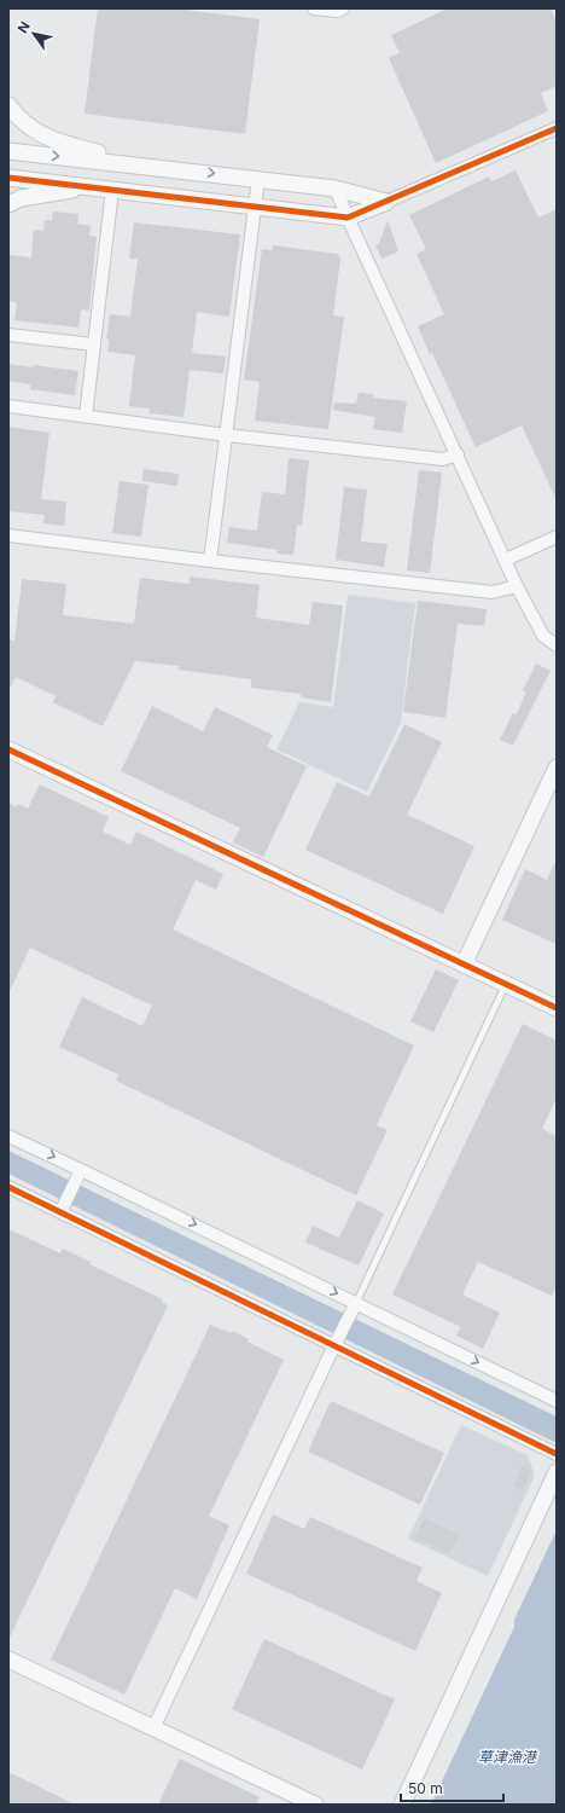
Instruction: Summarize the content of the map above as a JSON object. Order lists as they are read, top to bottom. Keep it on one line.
{"water":["草津漁港"],"scale_bar":"50 m","north":"top left"}
